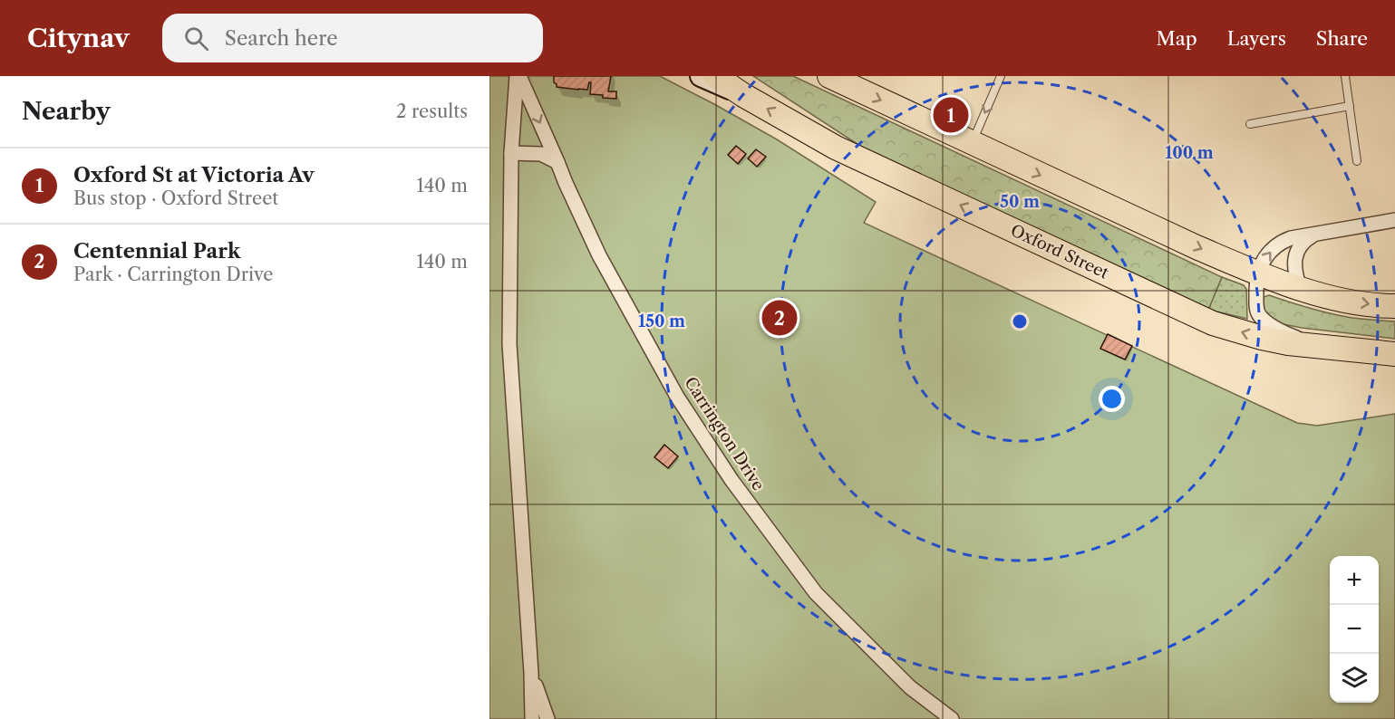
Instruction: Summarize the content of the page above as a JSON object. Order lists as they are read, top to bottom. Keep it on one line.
{"streets":{"main road":["Oxford Street"],"street":["Carrington Drive"]},"page":{"header":"Citynav","search":"Search here","nav":["Map","Layers","Share"],"heading":["Nearby","2 results"],"pins":["1","2"],"list":[{"mark":"1","name":"Oxford St at Victoria Av","note":"Bus stop · Oxford Street","value":"140 m"},{"mark":"2","name":"Centennial Park","note":"Park · Carrington Drive","value":"140 m"}],"map_buttons":["+","−"]},"rings":["100 m","50 m","150 m"]}
